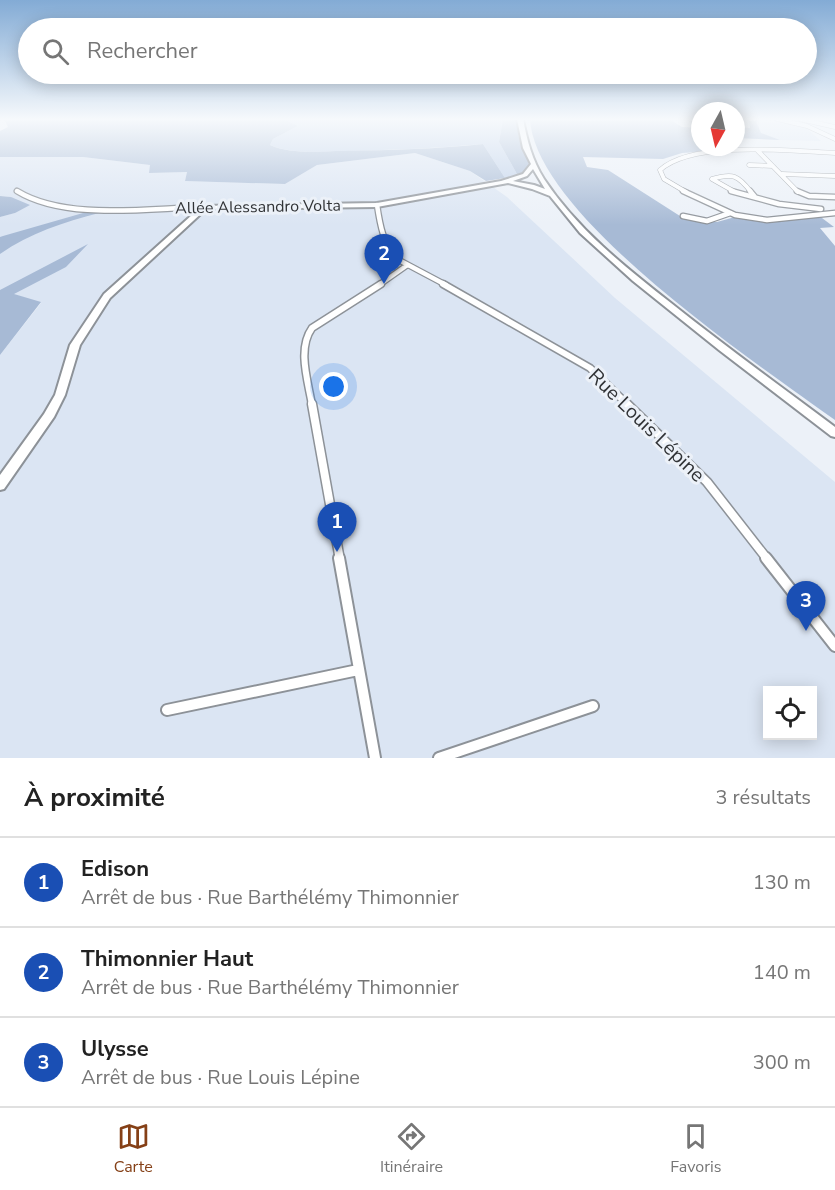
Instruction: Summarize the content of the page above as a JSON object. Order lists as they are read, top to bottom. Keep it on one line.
{"streets":{"main road":["Allée Alessandro Volta"],"street":["Rue Louis Lépine"]},"crossings":[["Allée Alessandro Volta","Rue Louis Lépine"]],"north":"bottom","page":{"search":"Rechercher","pins":["2","1","3"],"heading":["À proximité","3 résultats"],"list":[{"mark":"1","name":"Edison","note":"Arrêt de bus · Rue Barthélémy Thimonnier","value":"130 m"},{"mark":"2","name":"Thimonnier Haut","note":"Arrêt de bus · Rue Barthélémy Thimonnier","value":"140 m"},{"mark":"3","name":"Ulysse","note":"Arrêt de bus · Rue Louis Lépine","value":"300 m"}],"nav":["Carte","Itinéraire","Favoris"]}}
